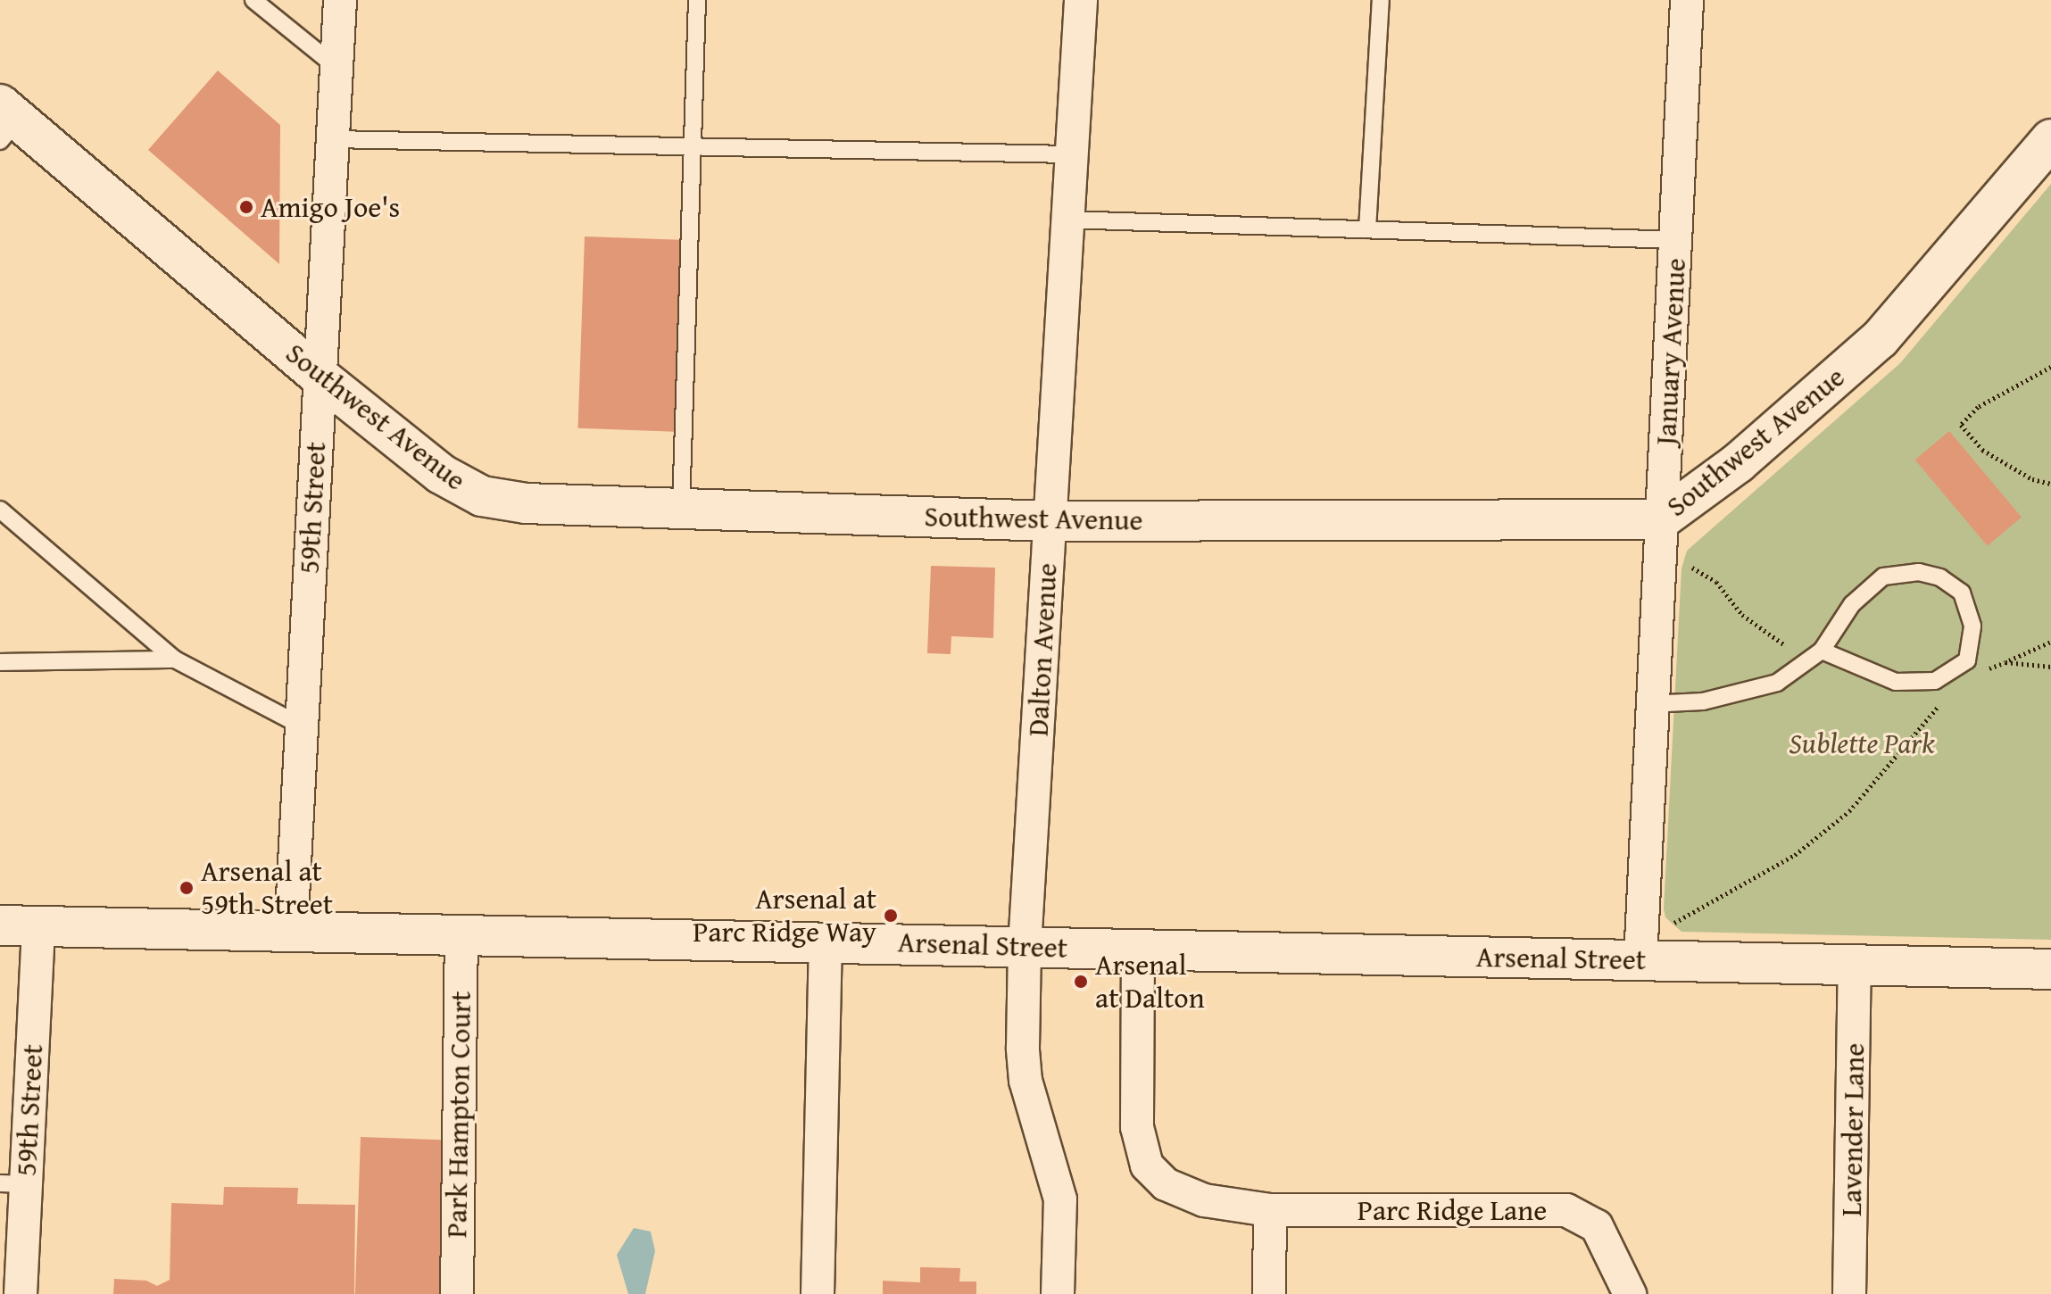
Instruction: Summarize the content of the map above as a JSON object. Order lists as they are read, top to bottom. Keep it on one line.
{"streets":{"street":["January Avenue","Southwest Avenue","59th Street","Dalton Avenue","Arsenal Street","Park Hampton Court","Lavender Lane","Parc Ridge Lane"]},"crossings":[["January Avenue","Southwest Avenue"],["January Avenue","Arsenal Street"],["Southwest Avenue","59th Street"],["Southwest Avenue","Dalton Avenue"],["59th Street","Arsenal Street"],["Dalton Avenue","Arsenal Street"],["Arsenal Street","Park Hampton Court"],["Arsenal Street","Lavender Lane"],["Arsenal Street","Parc Ridge Lane"]],"parks":["Sublette Park"],"places":["Amigo Joe's","Arsenal at 59th Street","Arsenal at Parc Ridge Way","Arsenal at Dalton"]}
